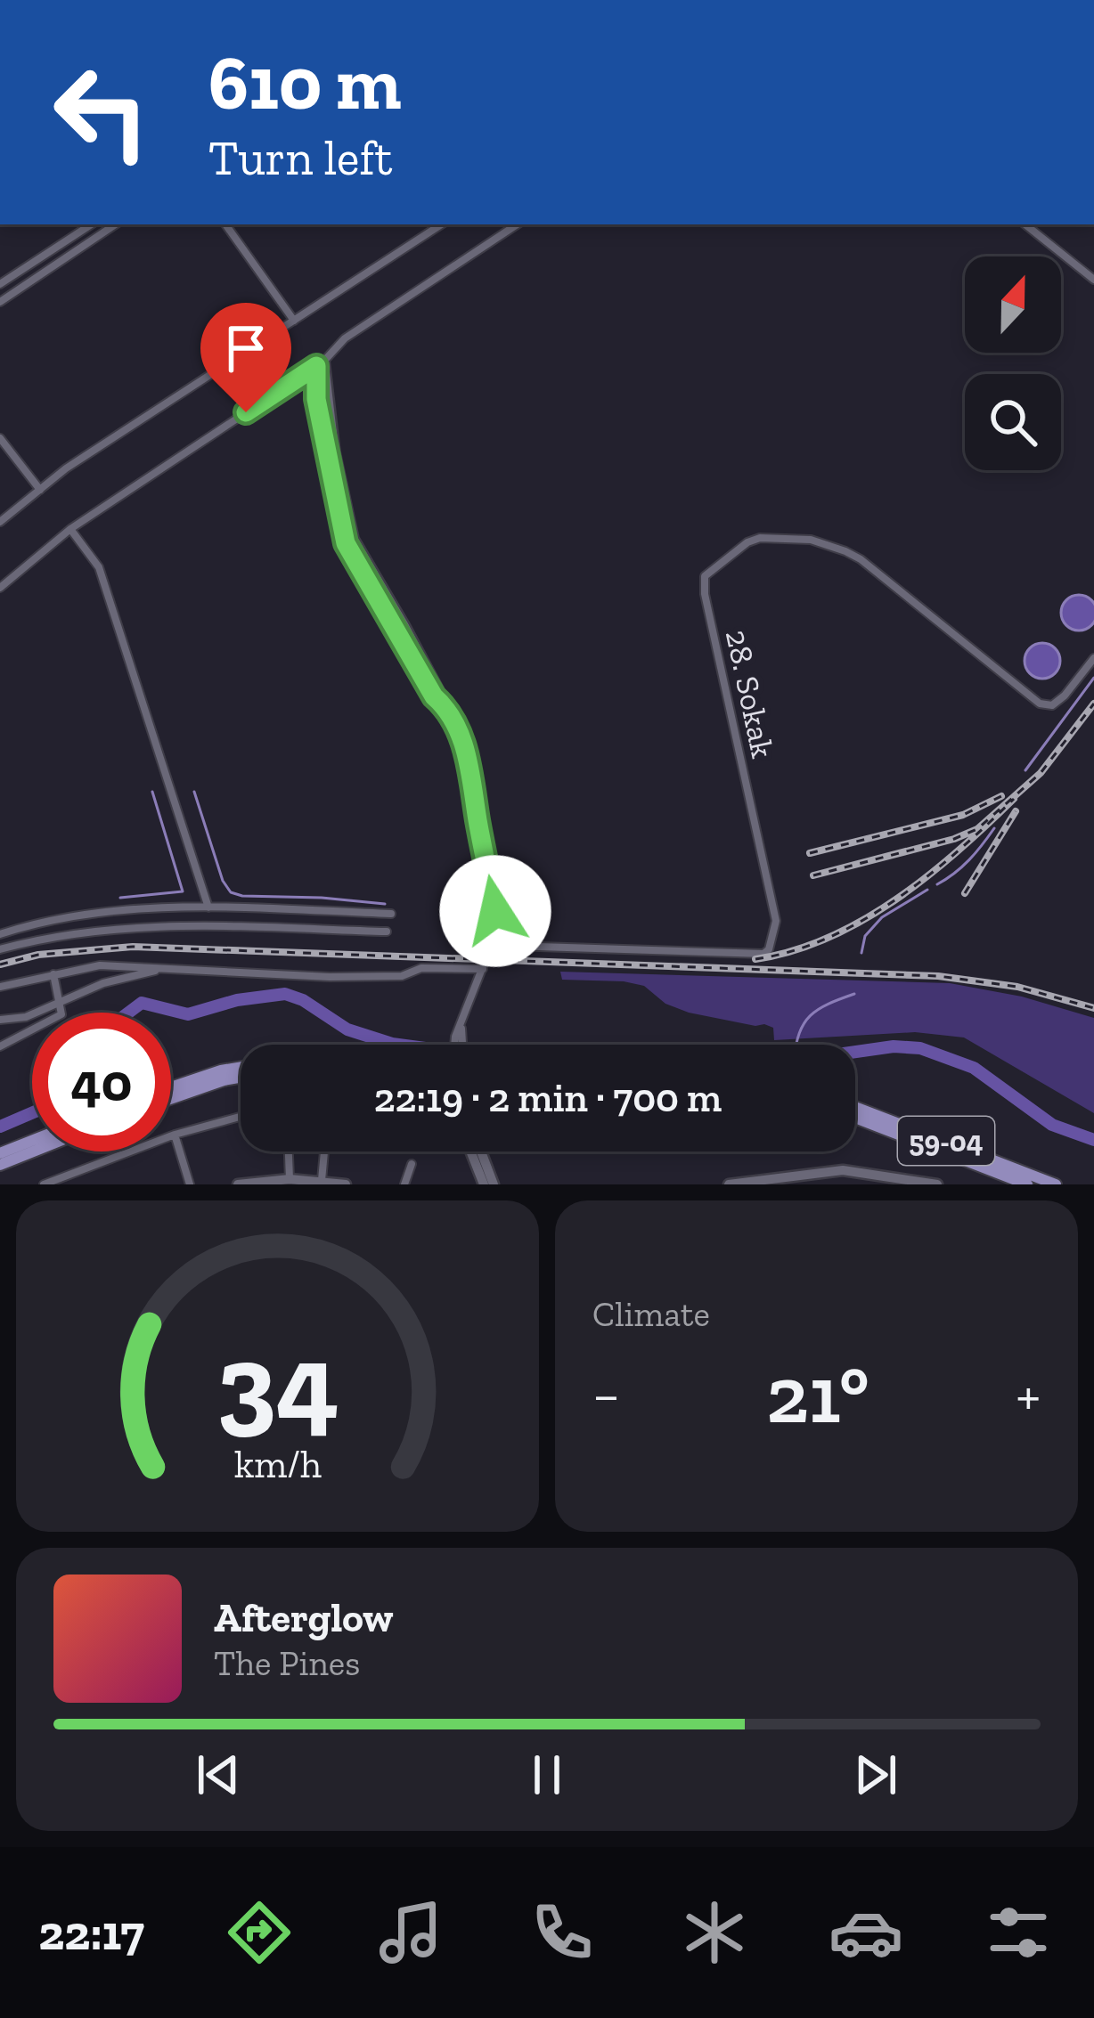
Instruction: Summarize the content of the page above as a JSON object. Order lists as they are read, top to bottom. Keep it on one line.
{"streets":{"main road":["59-04"],"street":["28. Sokak"]},"north":"top","page":{"turn":["610 m","Turn left"],"limit":"40","trip":"22:19 · 2 min · 700 m","tile":"Climate","heat":["−","21°","+"],"song":["Afterglow","The Pines"],"tabs":"22:17","gauge":["34","km/h"]}}
